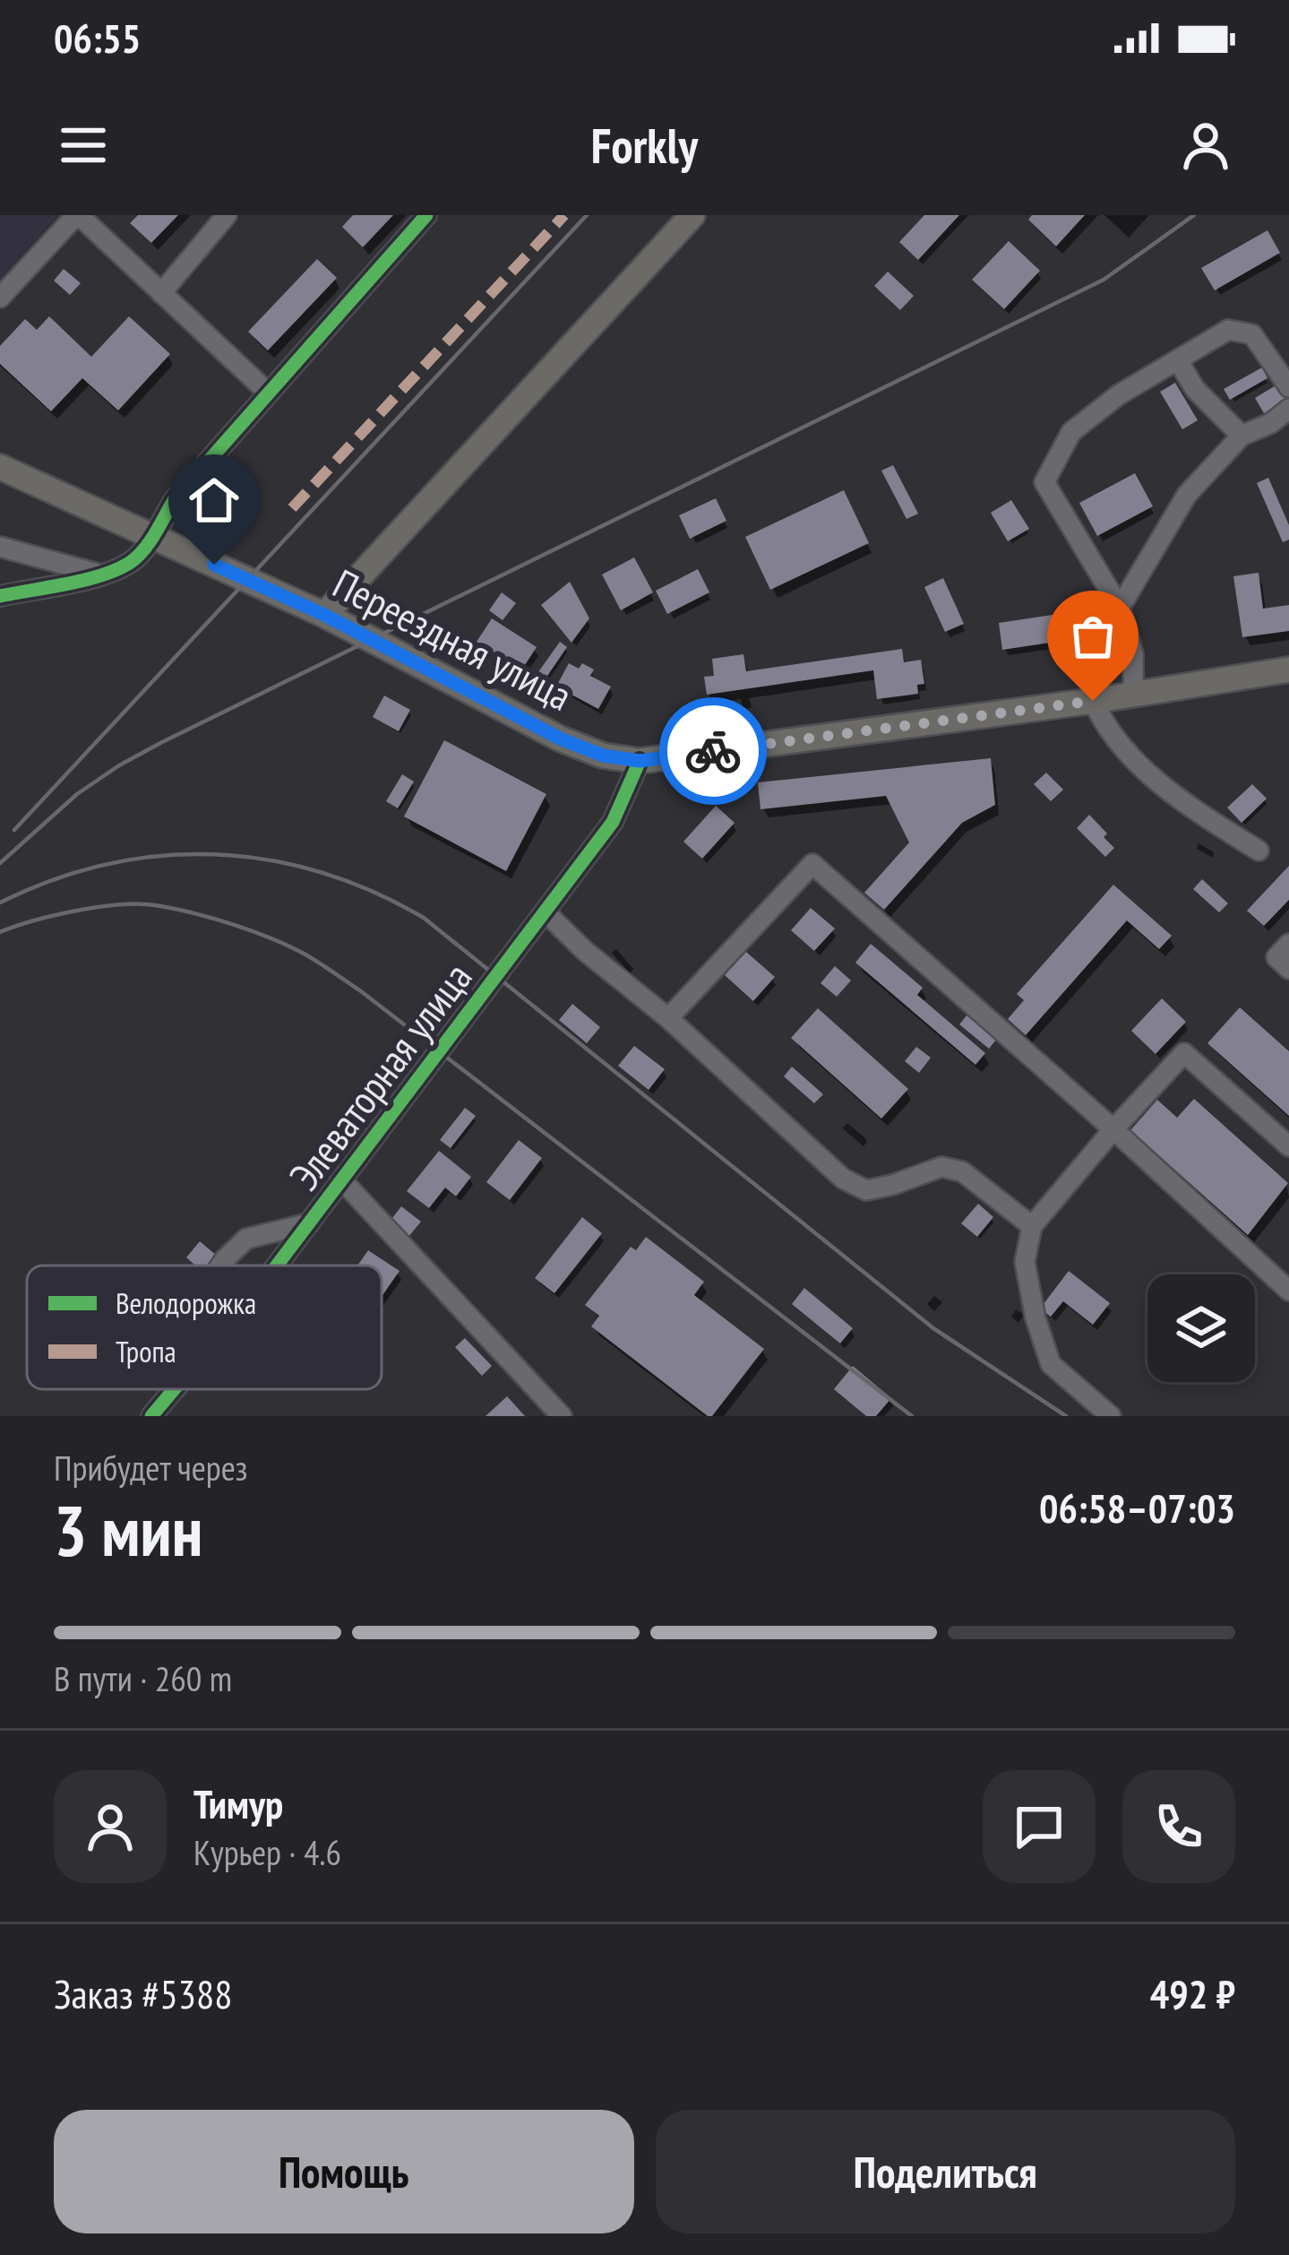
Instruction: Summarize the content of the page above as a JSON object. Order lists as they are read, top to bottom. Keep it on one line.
{"streets":{"main road":["Переездная улица"],"street":["Элеваторная улица"]},"crossings":[["Переездная улица","Элеваторная улица"]],"legend":["Велодорожка","Тропа"],"page":{"status":"06:55","header":"Forkly","heading":["3 мин","Прибудет через","06:58–07:03"],"panel":["Тимур","Курьер · 4.6","Заказ #5388","492 ₽"],"bar":"В пути · 260 m","buttons":["Помощь","Поделиться"]}}
